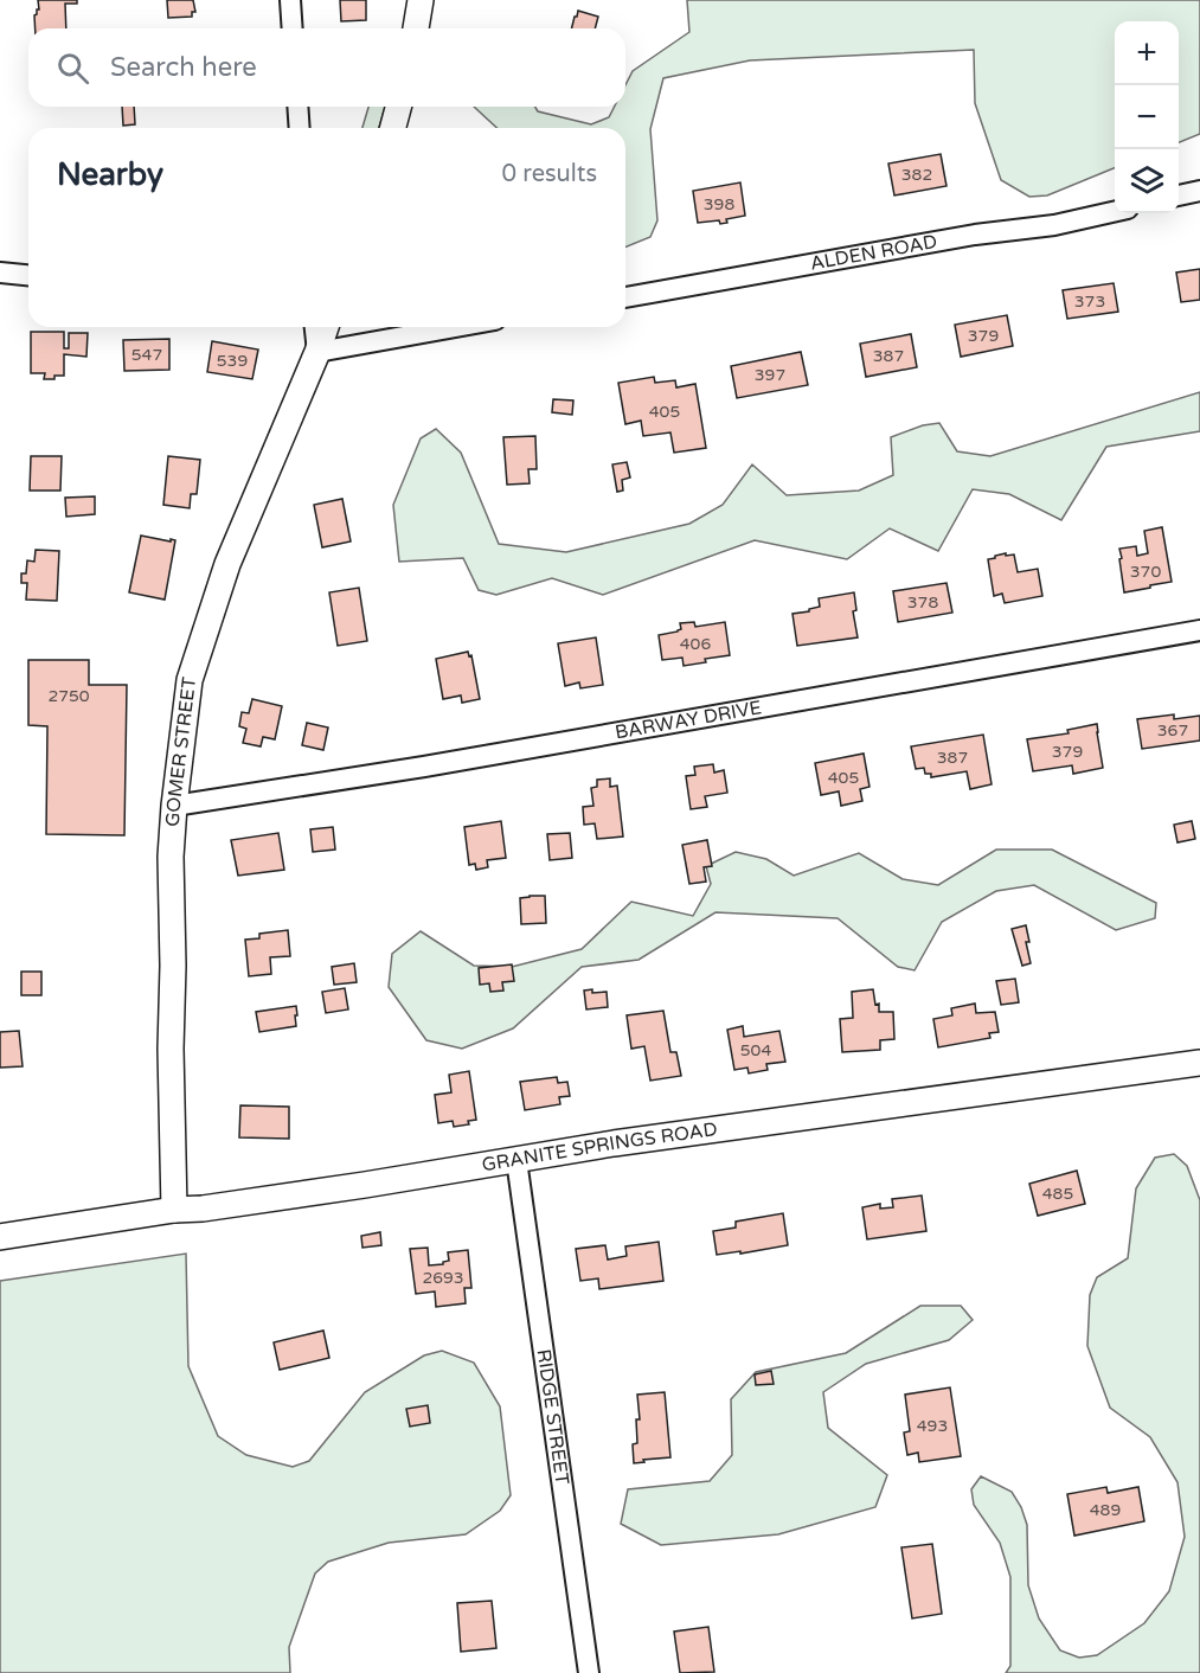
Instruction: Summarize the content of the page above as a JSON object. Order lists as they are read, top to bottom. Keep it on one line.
{"streets":{"street":["ALDEN ROAD","BARWAY DRIVE","GOMER STREET","GRANITE SPRINGS ROAD","RIDGE STREET"]},"crossings":[["BARWAY DRIVE","GOMER STREET"],["GOMER STREET","GRANITE SPRINGS ROAD"],["GRANITE SPRINGS ROAD","RIDGE STREET"]],"house_numbers":["382","398","373","379","547","387","539","397","405","370","378","406","2750","367","379","387","405","504","485","2693","493","489"],"page":{"map_buttons":["+","−"],"search":"Search here","heading":["Nearby","0 results"]}}
